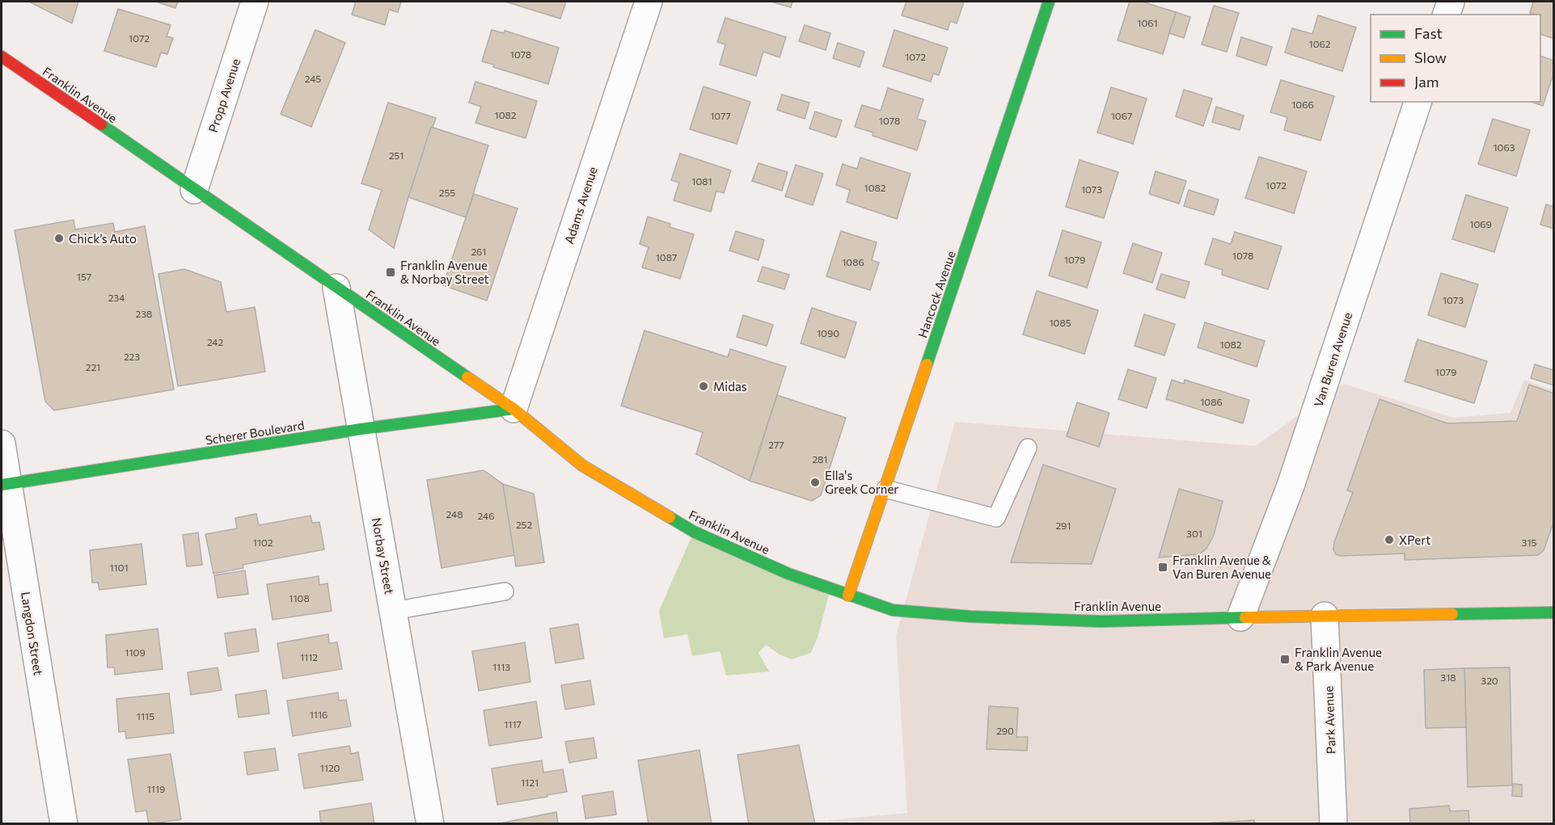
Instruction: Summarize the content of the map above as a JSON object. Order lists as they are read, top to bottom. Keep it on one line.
{"streets":{"main road":["Franklin Avenue","Hancock Avenue","Scherer Boulevard"],"street":["Propp Avenue","Adams Avenue","Van Buren Avenue","Norbay Street","Langdon Street","Park Avenue"]},"crossings":[["Franklin Avenue","Propp Avenue"],["Franklin Avenue","Adams Avenue"],["Franklin Avenue","Hancock Avenue"],["Franklin Avenue","Van Buren Avenue"],["Franklin Avenue","Scherer Boulevard"],["Franklin Avenue","Norbay Street"],["Franklin Avenue","Park Avenue"],["Adams Avenue","Scherer Boulevard"],["Scherer Boulevard","Norbay Street"],["Scherer Boulevard","Langdon Street"]],"places":{"other":["Chick’s Auto","Midas","Ella's Greek Corner","XPert"],"transit":["Franklin Avenue & Norbay Street","Franklin Avenue & Van Buren Avenue","Franklin Avenue & Park Avenue"]},"house_numbers":["1061","1072","1062","1078","1072","245","1066","1082","1077","1067","1078","1063","251","1081","1072","1082","1073","255","1069","261","1078","1087","1079","1086","157","234","1073","238","1085","1090","242","1082","223","221","1079","1086","277","281","248","246","252","291","301","1102","315","1101","1108","1109","1112","1113","318","320","1116","1115","1117","290","1120","1121","1119"],"legend":["Fast","Slow","Jam"]}
